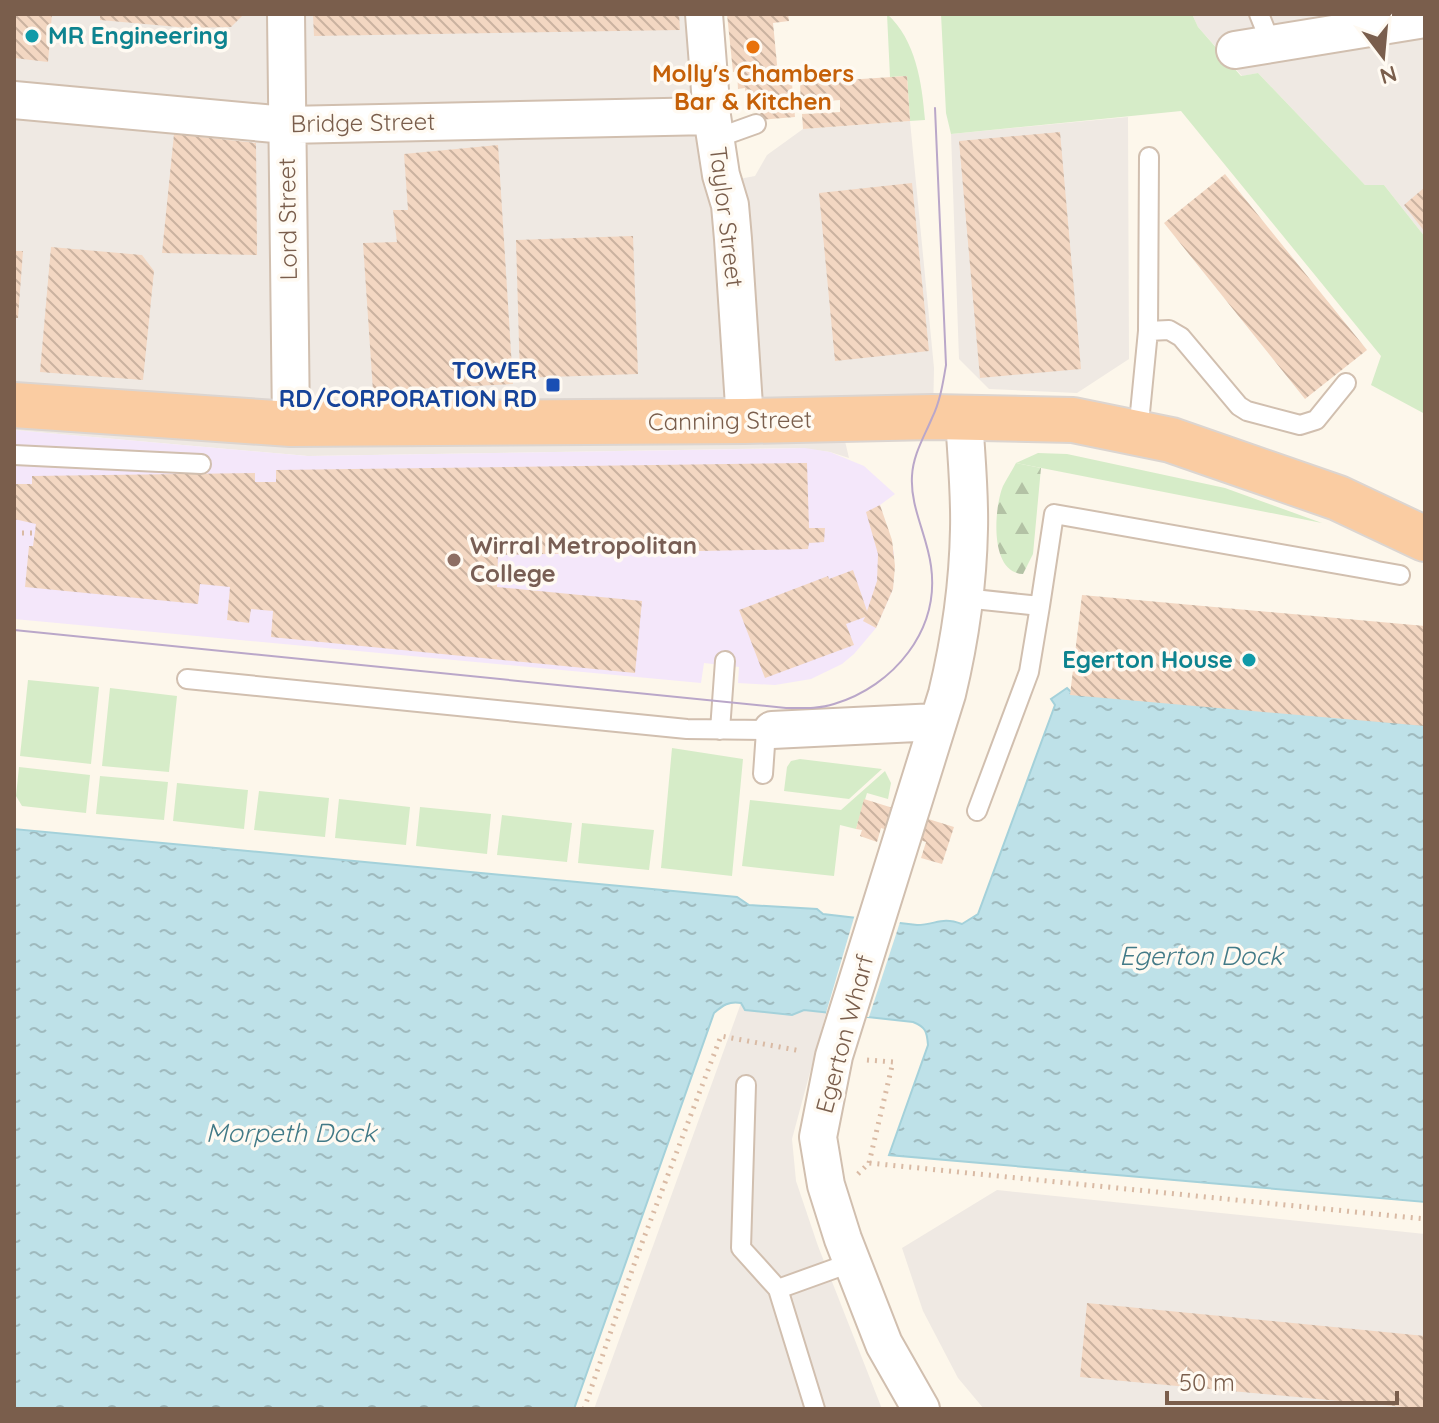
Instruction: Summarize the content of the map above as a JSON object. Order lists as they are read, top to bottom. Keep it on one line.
{"streets":{"highway":["Canning Street"],"street":["Bridge Street","Taylor Street","Lord Street","Egerton Wharf"]},"crossings":[["Bridge Street","Taylor Street"],["Bridge Street","Lord Street"],["Taylor Street","Canning Street"],["Lord Street","Canning Street"],["Canning Street","Egerton Wharf"]],"water":["Egerton Dock","Morpeth Dock"],"places":{"other":["MR Engineering","Molly's Chambers Bar & Kitchen","Wirral Metropolitan College","Egerton House"],"transit":["TOWER RD/CORPORATION RD"]},"scale_bar":"50 m","north":"bottom"}
